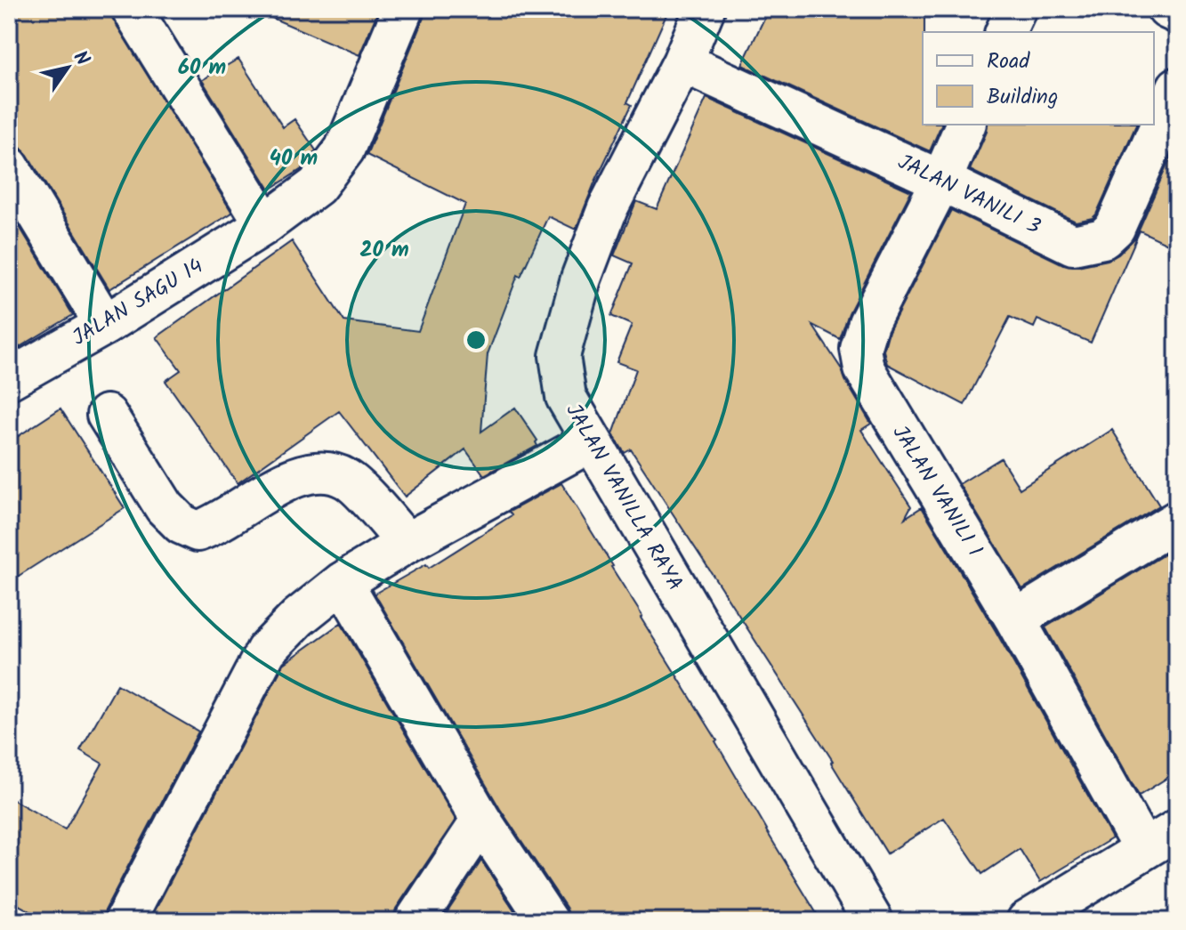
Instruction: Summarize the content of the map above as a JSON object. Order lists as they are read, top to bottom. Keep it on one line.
{"streets":{"street":["JALAN VANILI 3","JALAN SAGU 14","JALAN VANILI 1","JALAN VANILLA RAYA"]},"crossings":[["JALAN VANILI 3","JALAN VANILI 1"],["JALAN VANILI 3","JALAN VANILLA RAYA"]],"legend":["Road","Building"],"north":"top right","rings":["60 m","40 m","20 m"]}
